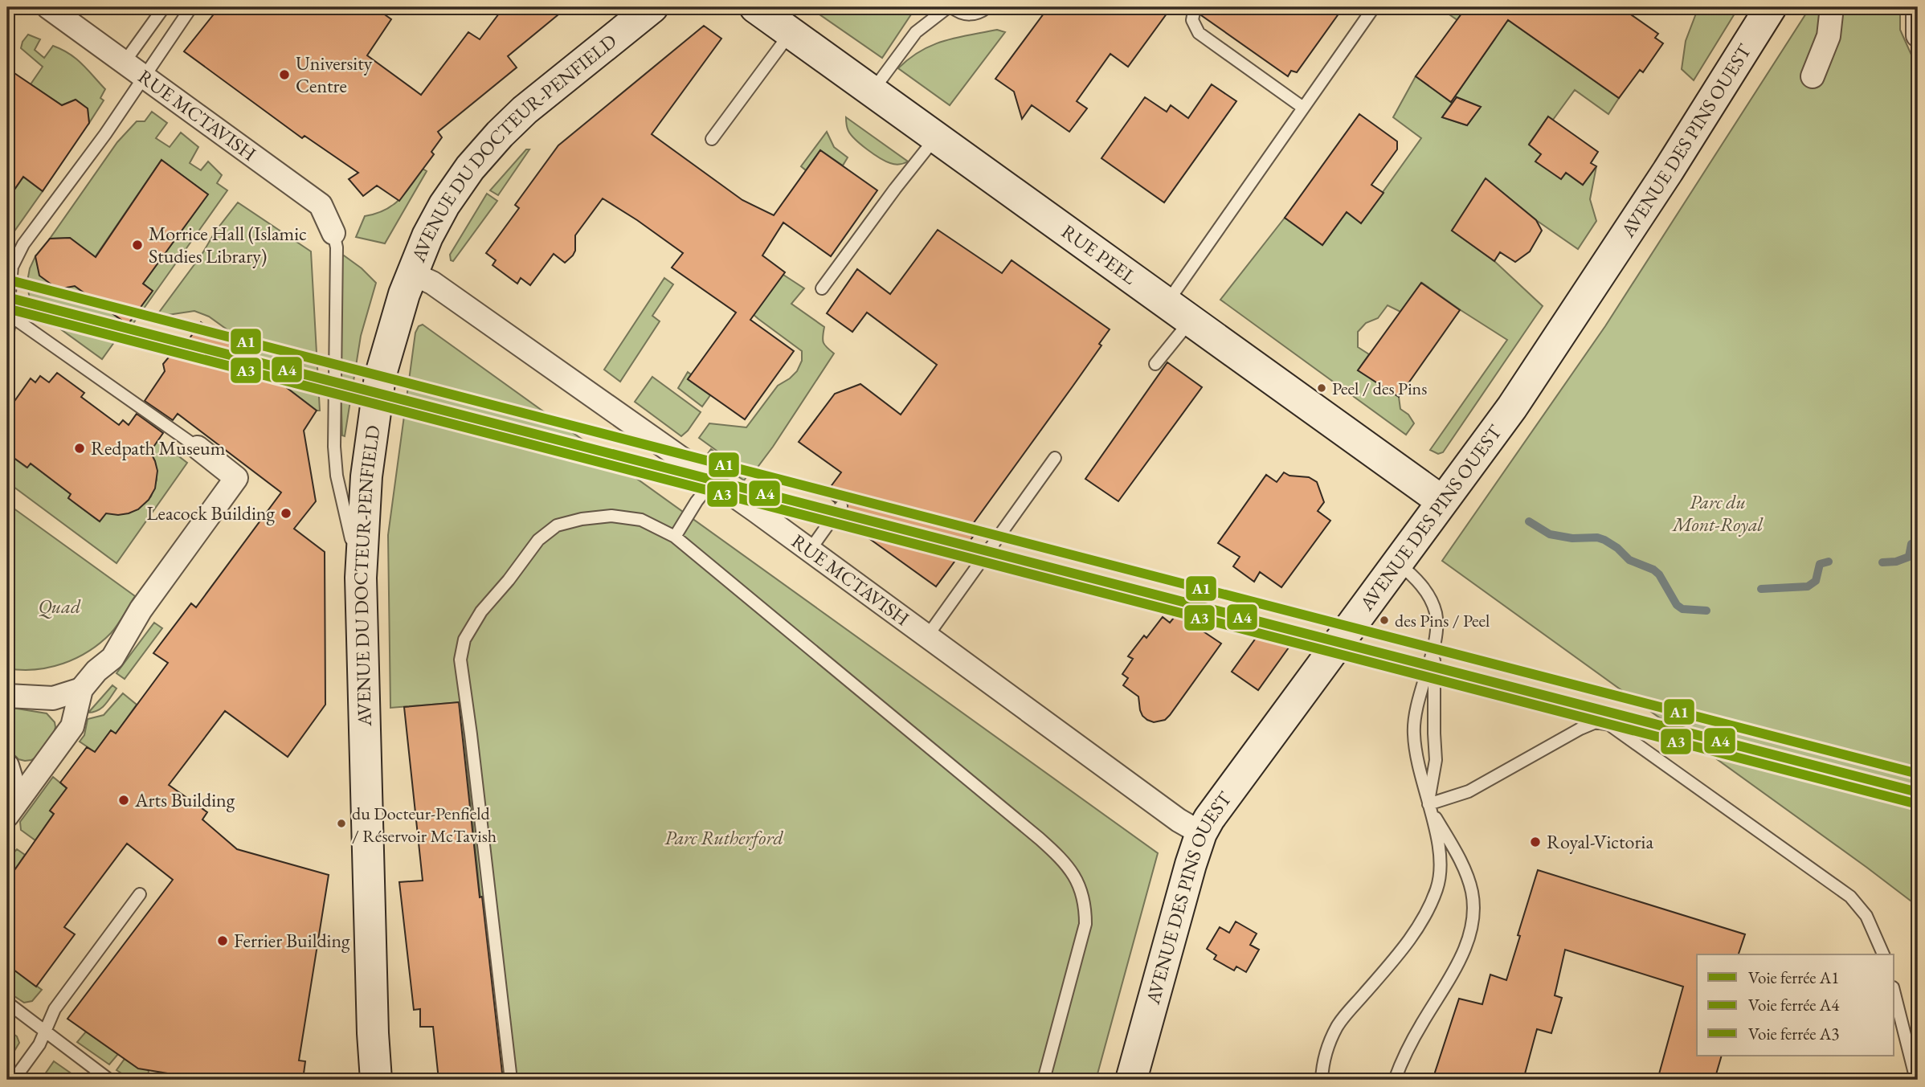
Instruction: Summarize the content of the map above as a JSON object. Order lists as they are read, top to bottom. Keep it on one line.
{"streets":{"main road":["AVENUE DES PINS OUEST","AVENUE DU DOCTEUR-PENFIELD","RUE PEEL"],"street":["RUE MCTAVISH"]},"crossings":[["RUE MCTAVISH","AVENUE DES PINS OUEST"],["RUE MCTAVISH","AVENUE DU DOCTEUR-PENFIELD"],["AVENUE DES PINS OUEST","RUE PEEL"]],"parks":["Parc du Mont-Royal","Quad","Parc Rutherford"],"places":["University Centre","Morrice Hall (Islamic Studies Library)","Peel / des Pins","Redpath Museum","Leacock Building","des Pins / Peel","Arts Building","du Docteur-Penfield / Réservoir McTavish","Royal-Victoria","Ferrier Building"],"lines":["rail line A1","rail line A4","rail line A3"],"legend":["Voie ferrée A1","Voie ferrée A4","Voie ferrée A3"]}
